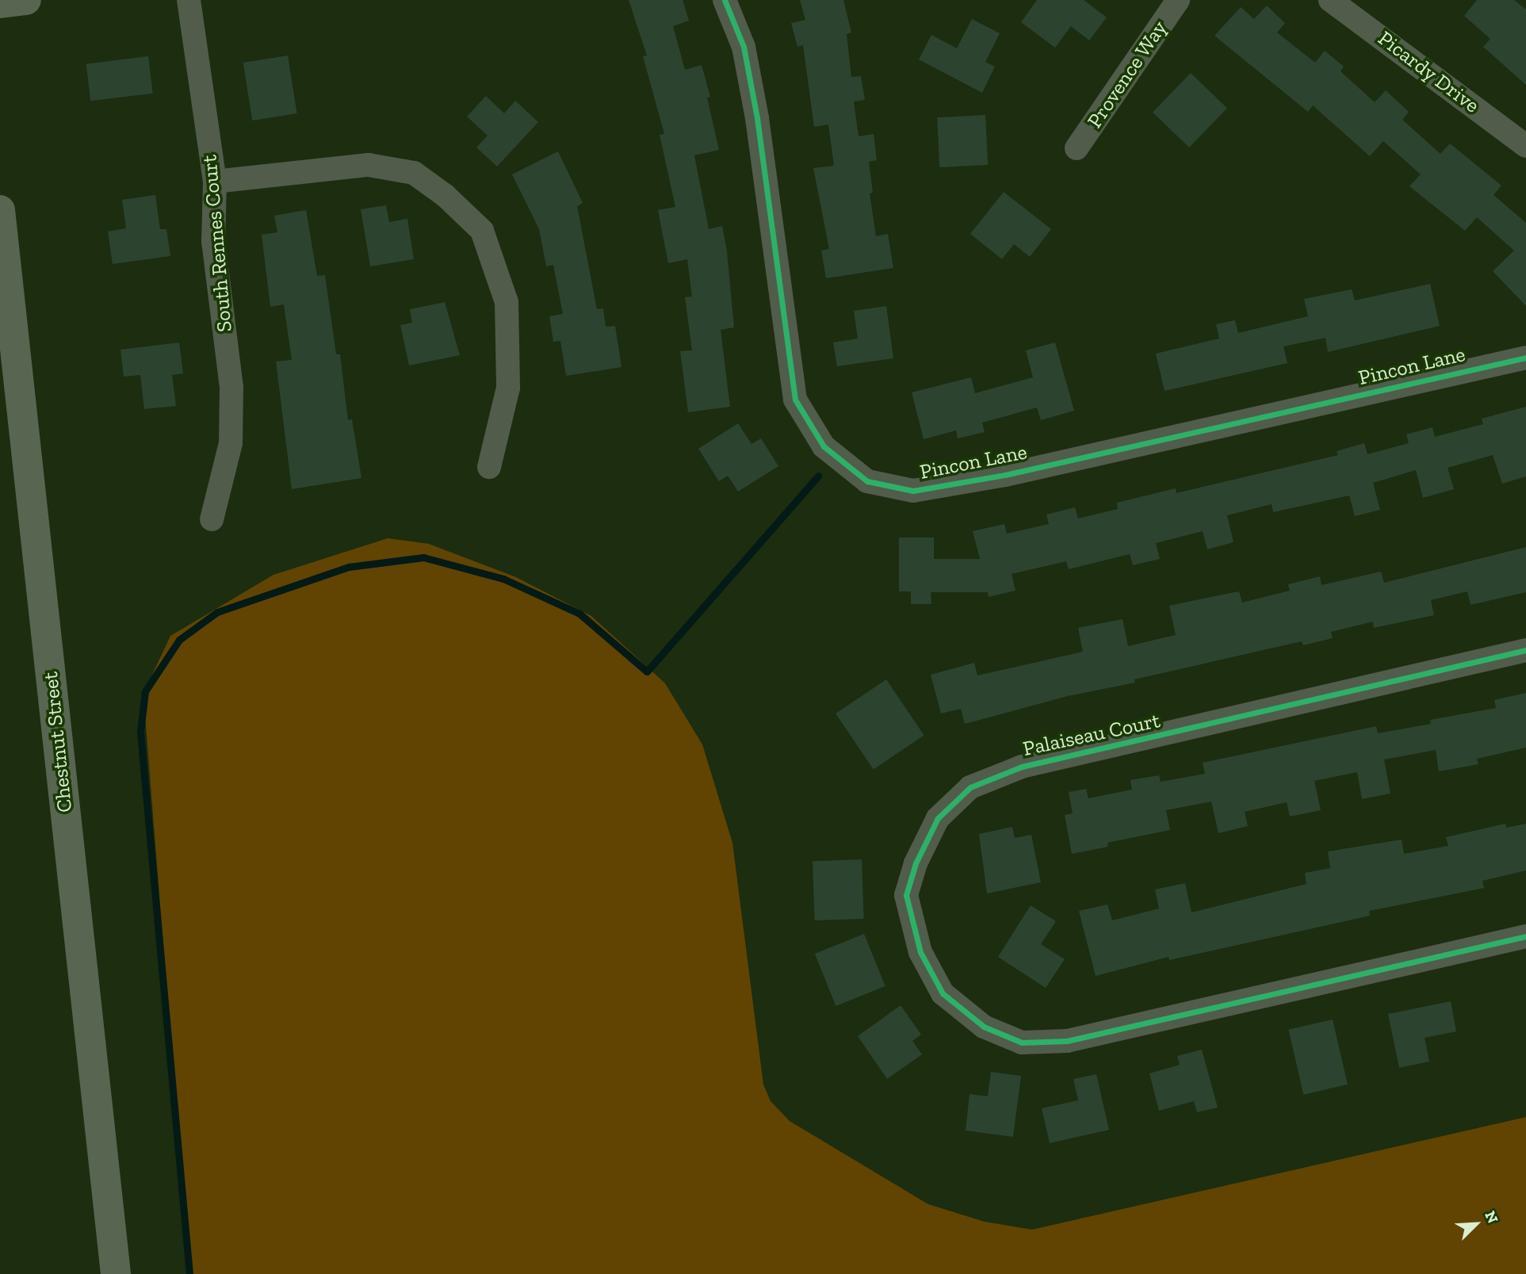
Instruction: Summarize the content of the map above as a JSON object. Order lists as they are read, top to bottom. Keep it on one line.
{"streets":{"main road":["Chestnut Street"],"street":["Picardy Drive","Provence Way","South Rennes Court","Pincon Lane","Palaiseau Court"]},"north":"top right"}
